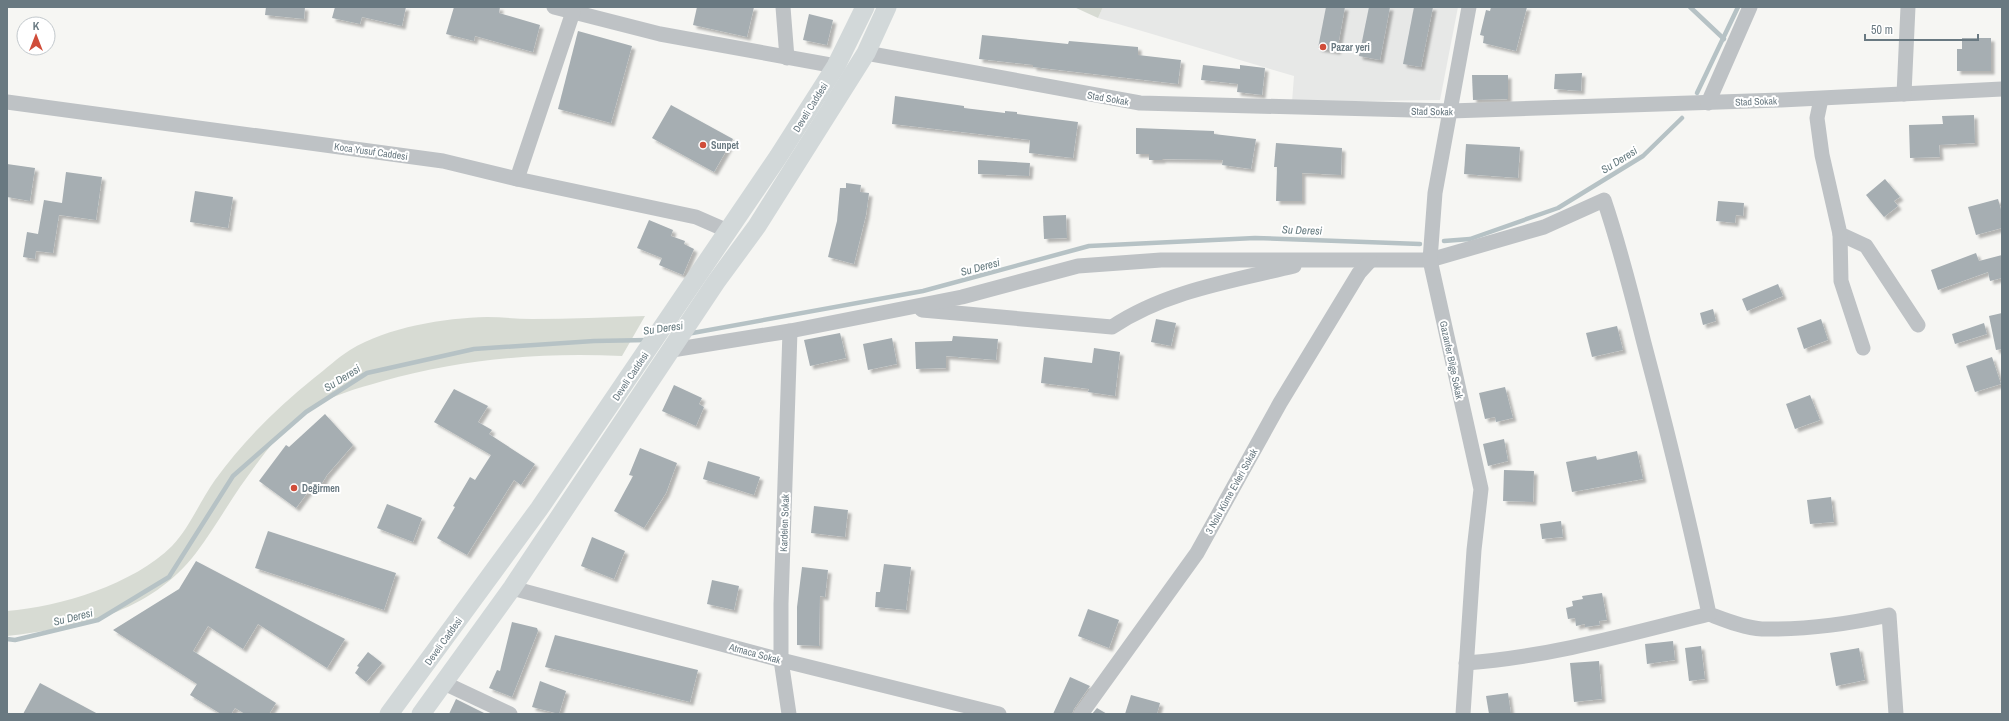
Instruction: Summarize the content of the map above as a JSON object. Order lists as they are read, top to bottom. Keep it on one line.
{"streets":{"main road":["Develi Caddesi"],"street":["Stad Sokak","Koca Yusuf Caddesi","Gazanfer Bilge Sokak","3 Nolu Küme Evleri Sokak","Kardelen Sokak","Atmaca Sokak"]},"crossings":[["Stad Sokak","Develi Caddesi"],["Stad Sokak","Gazanfer Bilge Sokak"],["Develi Caddesi","Koca Yusuf Caddesi"],["Develi Caddesi","Atmaca Sokak"],["Kardelen Sokak","Atmaca Sokak"]],"water":["Su Deresi"],"places":["Pazar yeri","Sunpet","Değirmen"],"scale_bar":"50 m","north":"top"}
